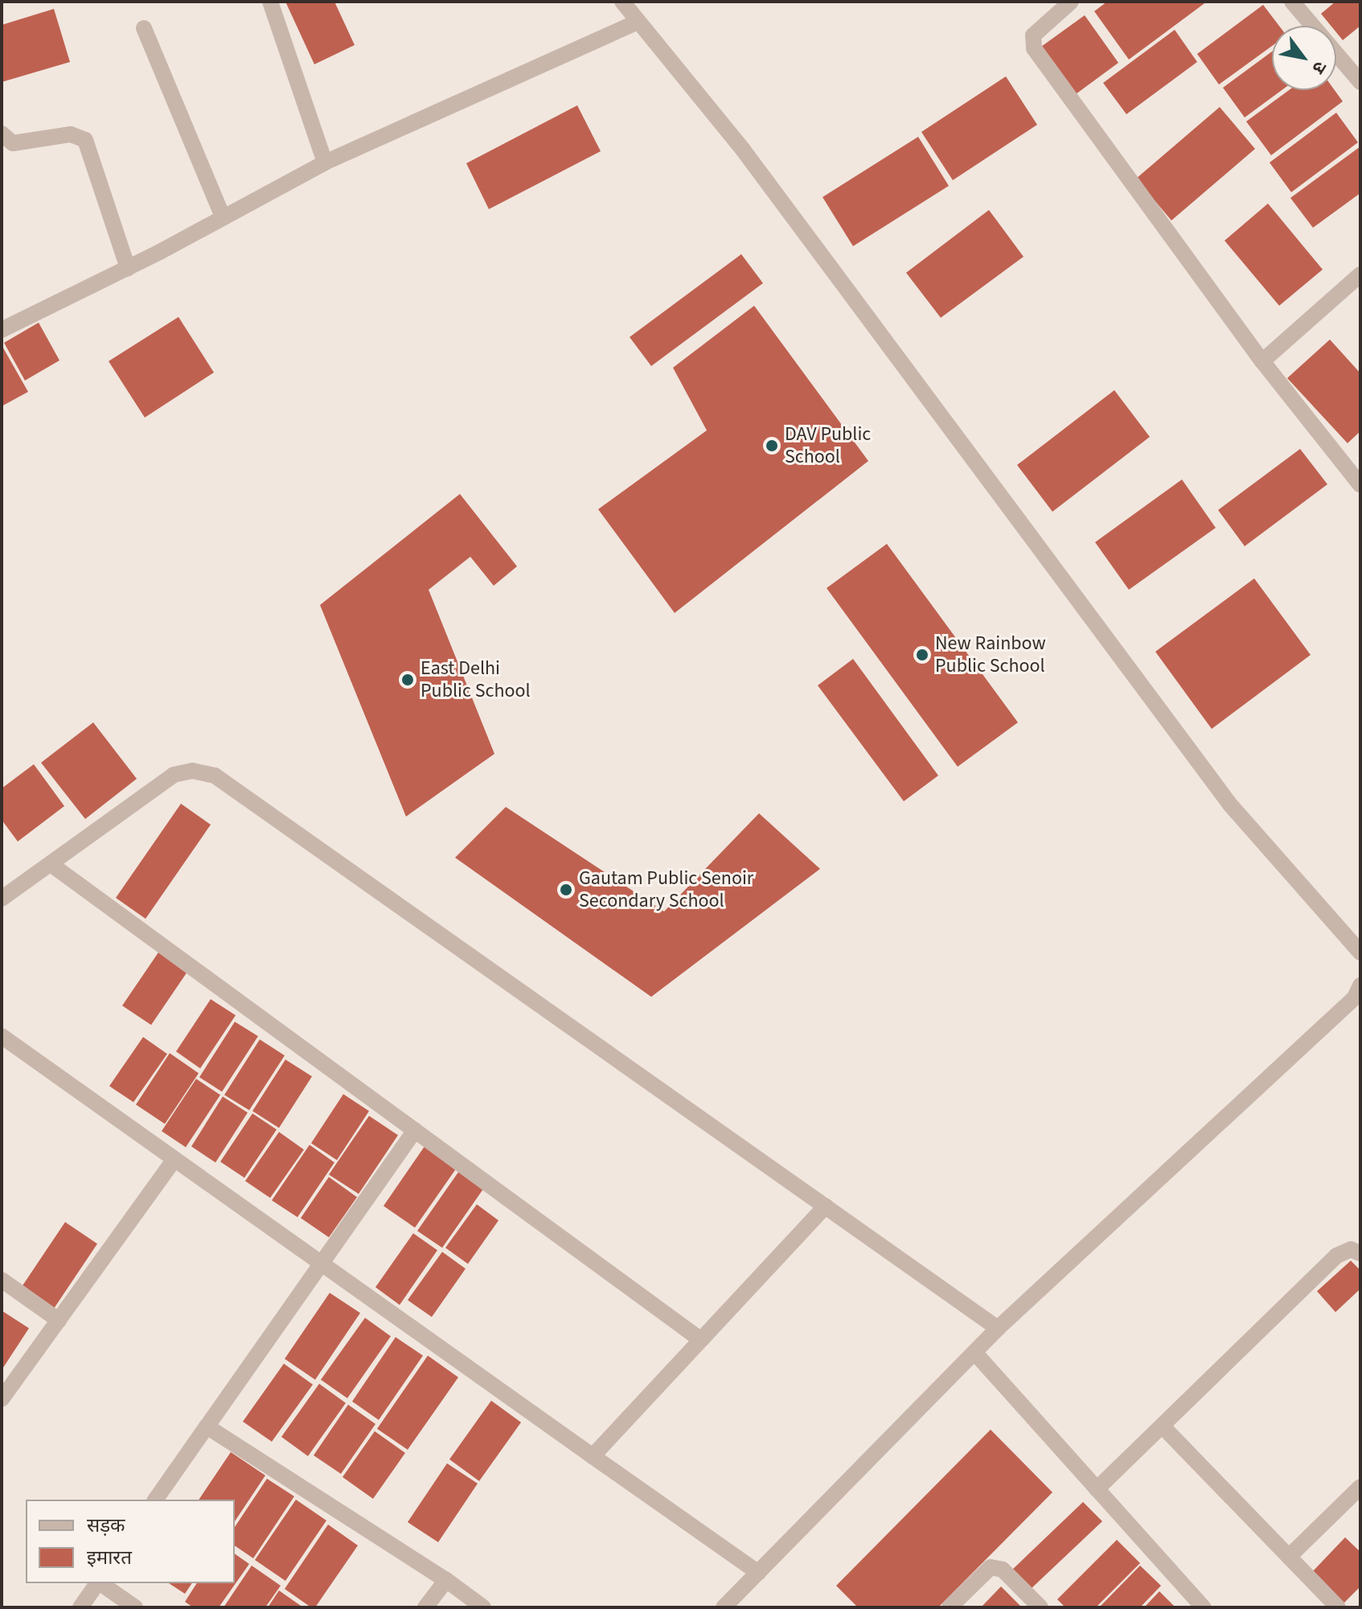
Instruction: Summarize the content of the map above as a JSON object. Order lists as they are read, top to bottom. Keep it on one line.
{"places":["DAV Public School","New Rainbow Public School","East Delhi Public School","Gautam Public Senoir Secondary School"],"legend":["सड़क","इमारत"],"north":"bottom right"}
